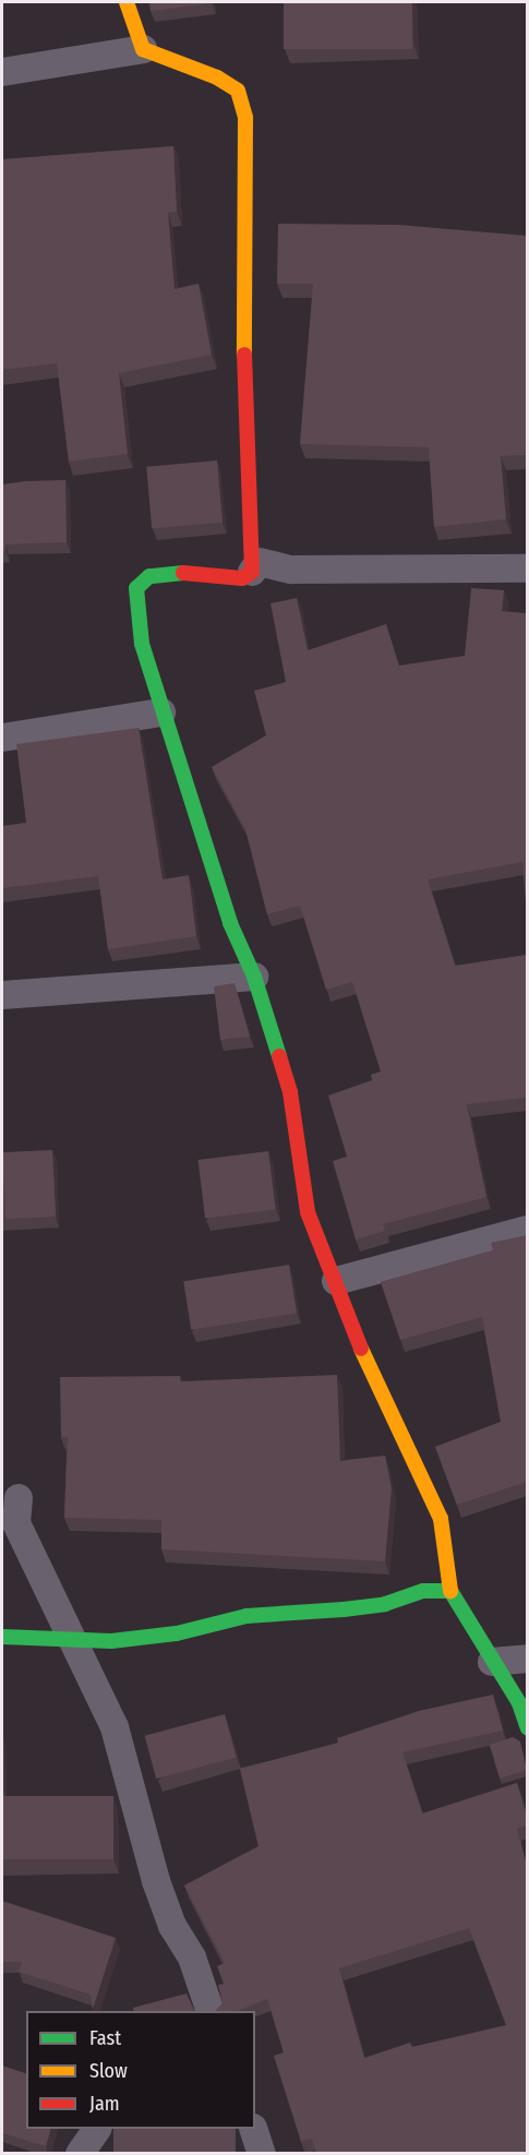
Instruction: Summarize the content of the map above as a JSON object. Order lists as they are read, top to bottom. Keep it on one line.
{"legend":["Fast","Slow","Jam"]}
